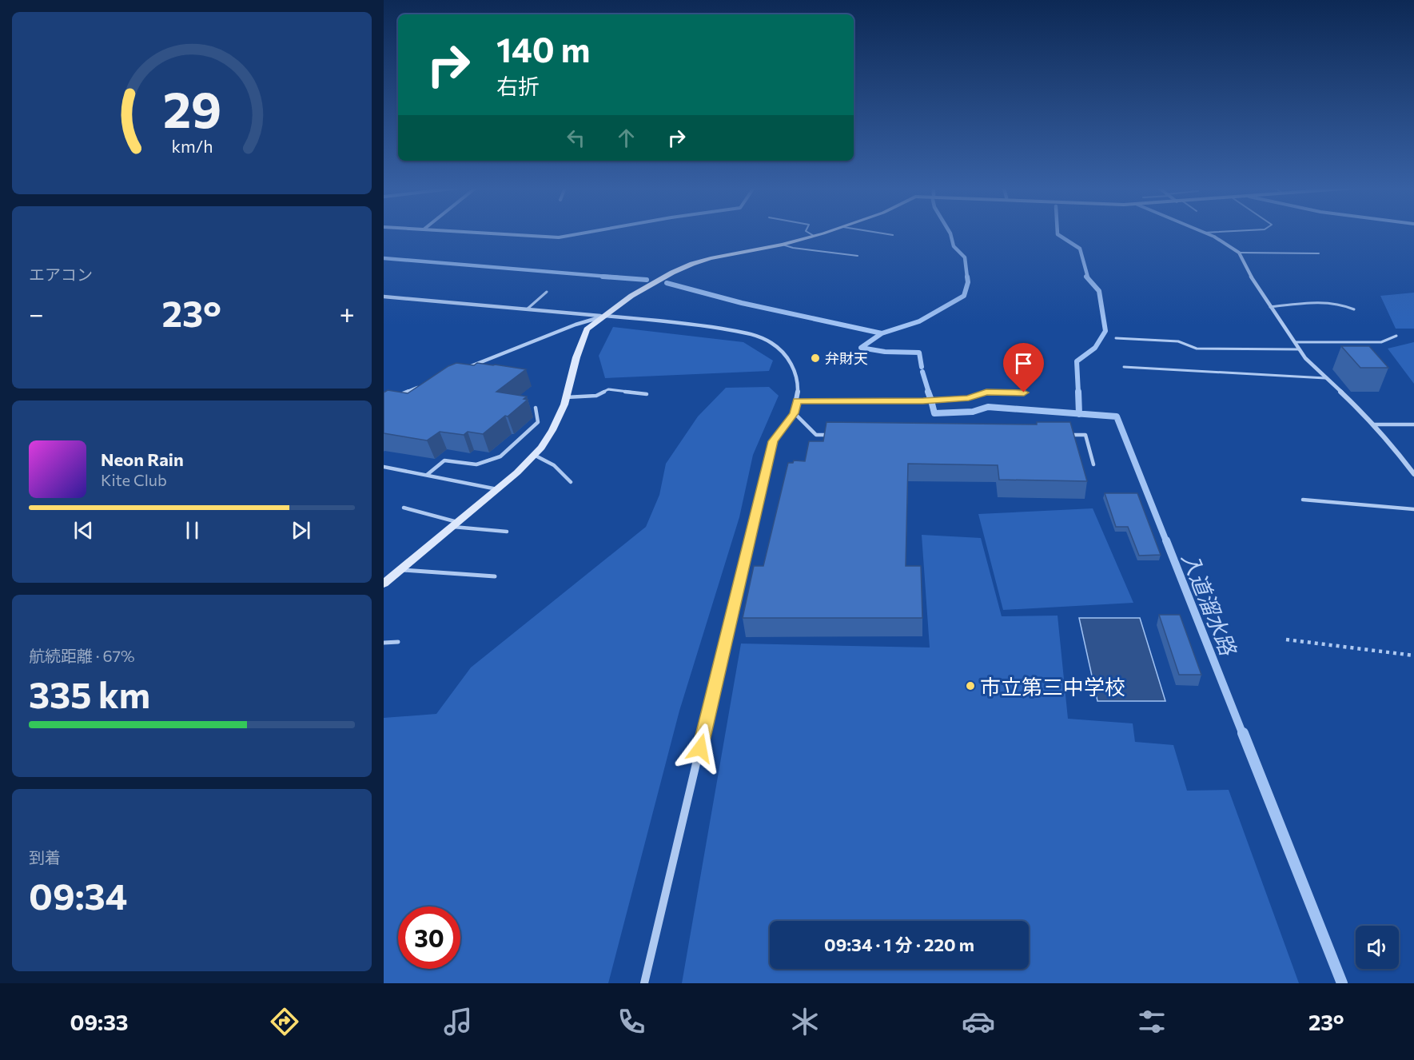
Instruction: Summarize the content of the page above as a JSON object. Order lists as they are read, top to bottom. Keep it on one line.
{"water":["入道溜水路"],"places":["弁財天","市立第三中学校"],"page":{"turn":["140 m","右折"],"tile":["エアコン",["航続距離 · 67%","335 km"],["到着","09:34"]],"heat":["−","23°","+"],"song":["Neon Rain","Kite Club"],"limit":"30","trip":"09:34 · 1 分 · 220 m","tabs":["09:33","23°"],"gauge":["29","km/h"]}}
